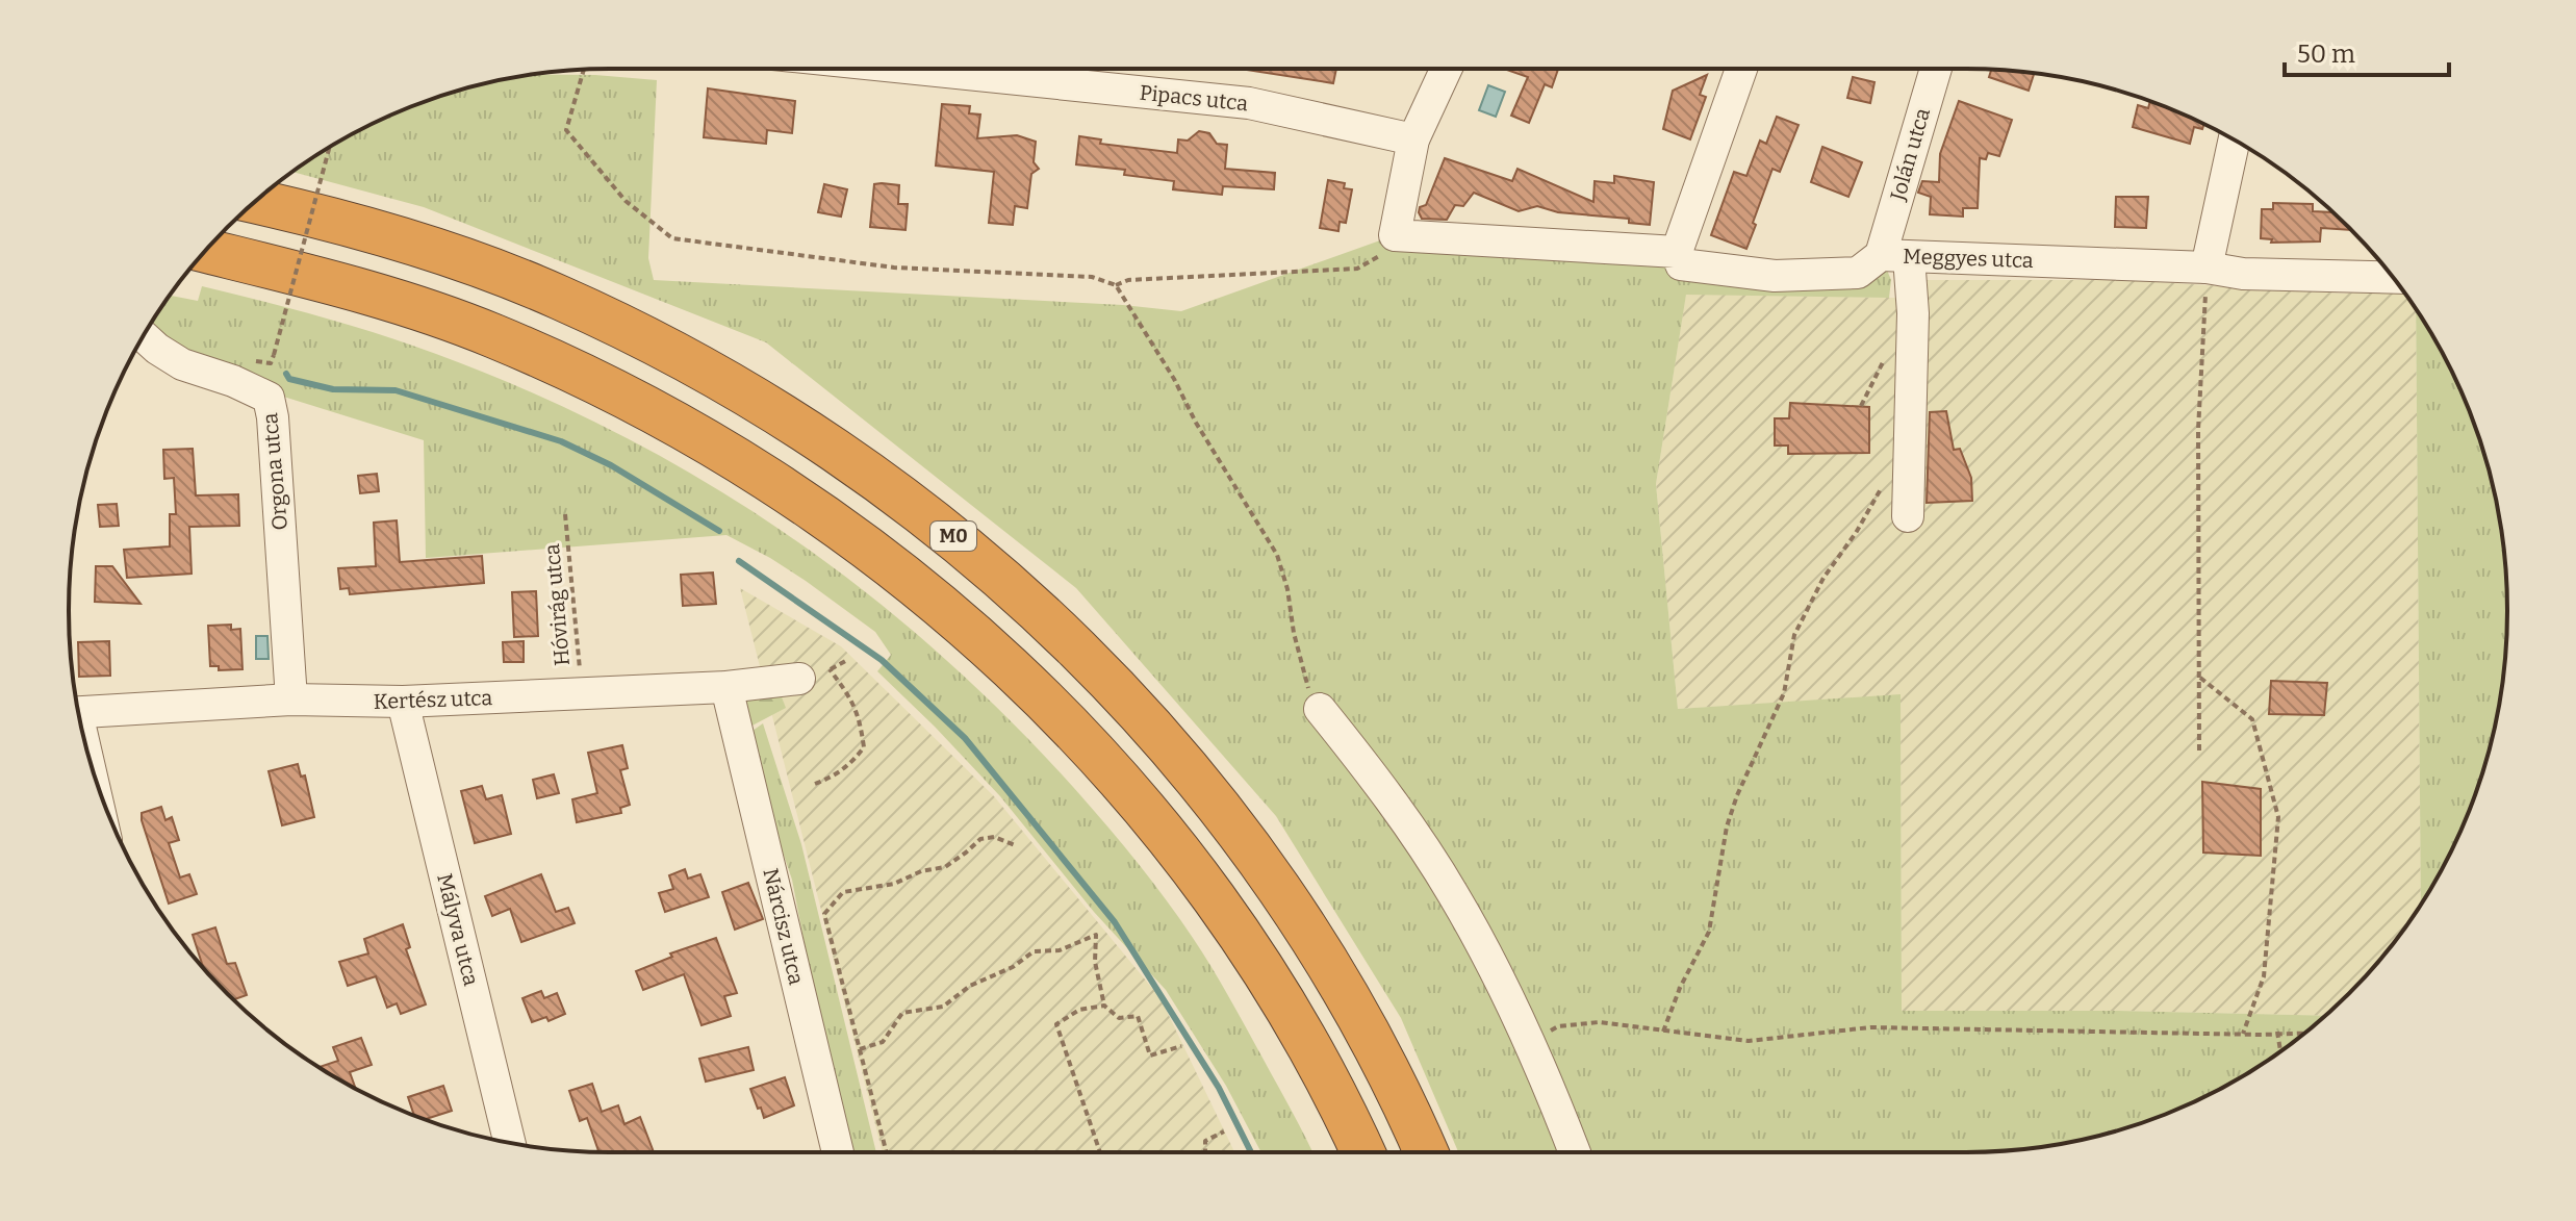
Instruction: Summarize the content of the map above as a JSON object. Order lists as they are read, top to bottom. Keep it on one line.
{"streets":{"highway":["M0"],"street":["Pipacs utca","Jolán utca","Meggyes utca","Orgona utca","Kertész utca","Nárcisz utca","Mályva utca"],"path":["Hóvirág utca"]},"crossings":[["Jolán utca","Meggyes utca"],["Orgona utca","Kertész utca"],["Hóvirág utca","Kertész utca"],["Kertész utca","Nárcisz utca"],["Kertész utca","Mályva utca"]],"scale_bar":"50 m"}
